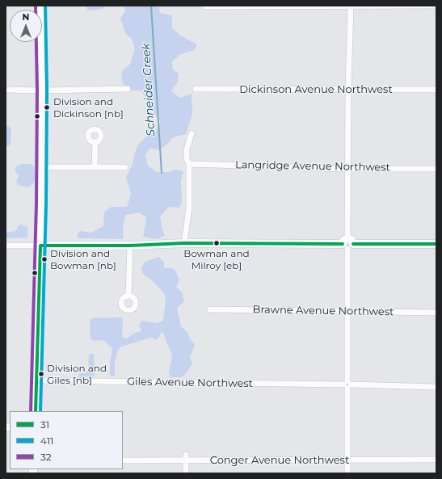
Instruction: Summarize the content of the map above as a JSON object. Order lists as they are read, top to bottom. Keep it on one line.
{"streets":{"street":["Dickinson Avenue Northwest","Langridge Avenue Northwest","Brawne Avenue Northwest","Giles Avenue Northwest","Conger Avenue Northwest"]},"water":["Schneider Creek"],"places":["Division and Dickinson [nb]","Bowman and Milroy [eb]","Division and Bowman [nb]","Division and Giles [nb]"],"lines":["transit line 411","transit line 32","transit line 31"],"legend":["31","411","32"],"north":"top"}
